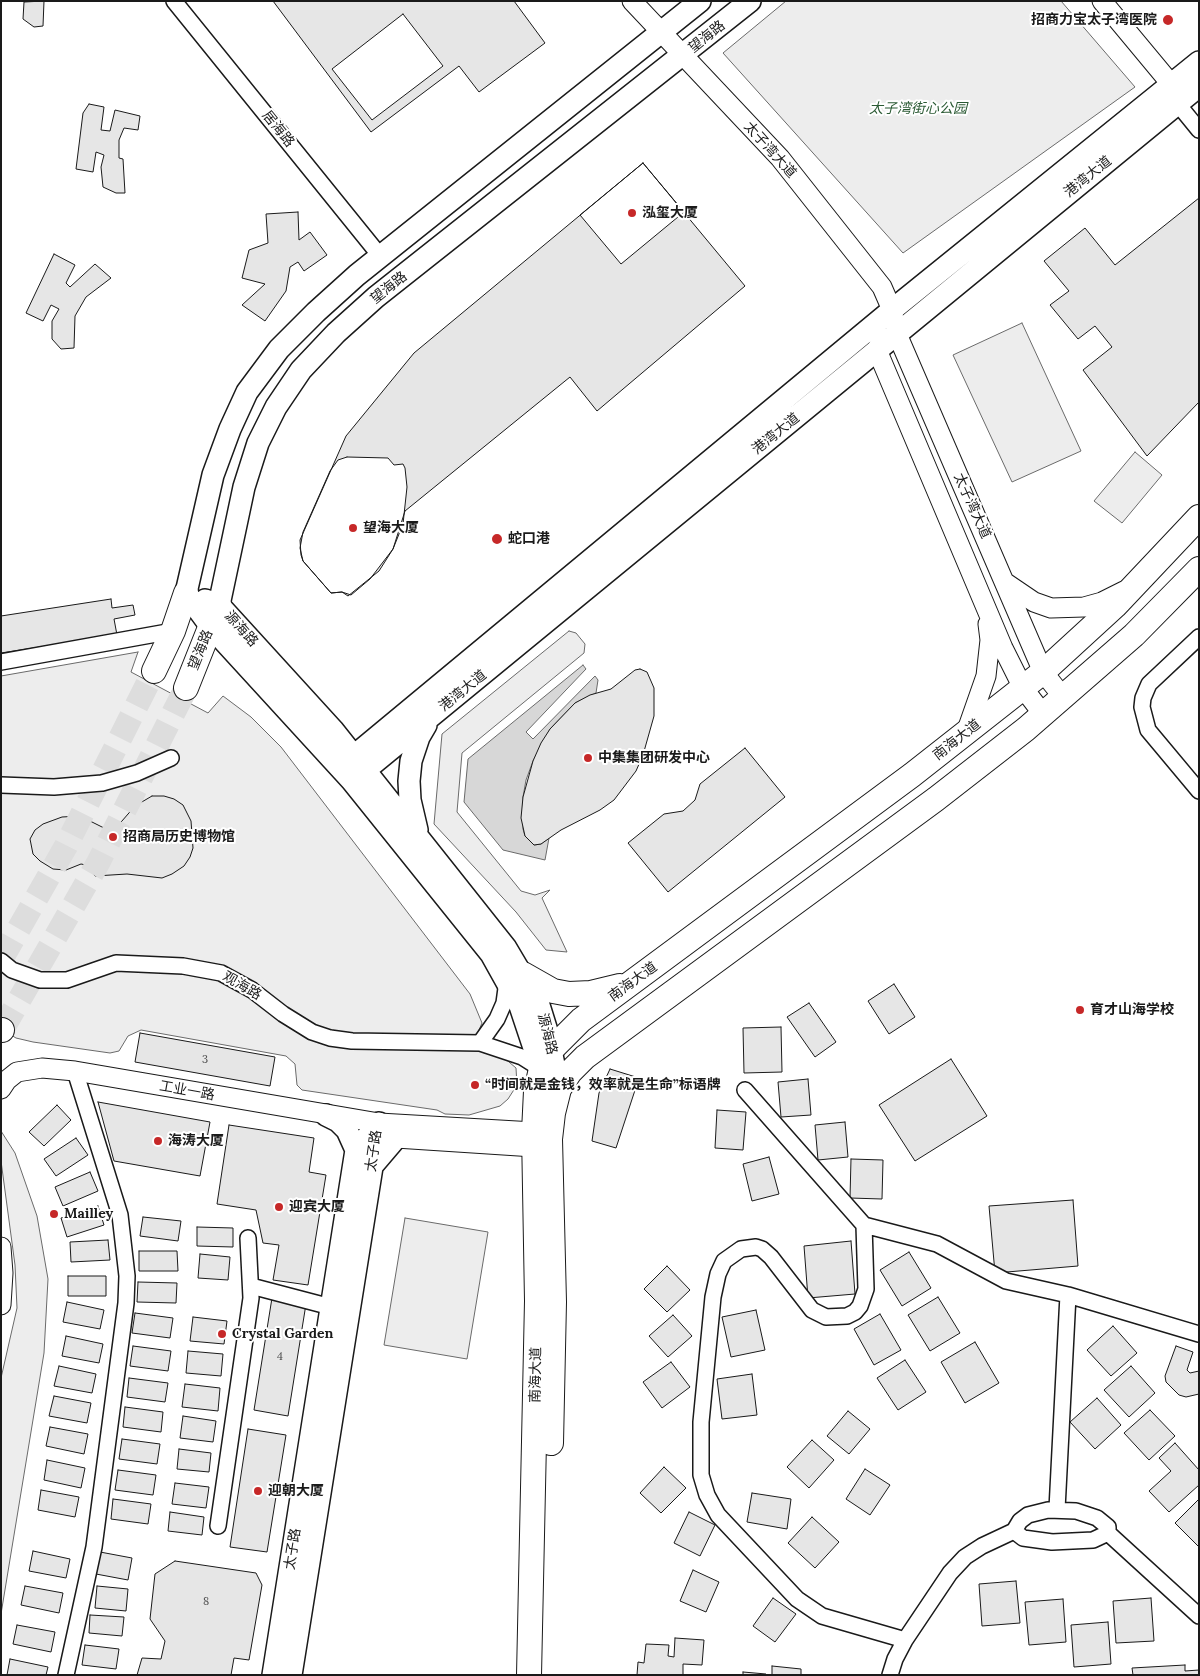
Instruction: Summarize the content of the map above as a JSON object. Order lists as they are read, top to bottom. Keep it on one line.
{"streets":{"main road":["望海路","港湾大道","源海路","南海大道","太子路"],"street":["居海路","太子湾大道","观海路","工业一路"]},"crossings":[["望海路","太子湾大道"],["望海路","源海路"],["太子湾大道","港湾大道"],["太子湾大道","南海大道"],["港湾大道","源海路"],["源海路","南海大道"],["源海路","观海路"],["南海大道","观海路"],["南海大道","工业一路"],["工业一路","太子路"]],"parks":["太子湾街心公园"],"places":["招商力宝太子湾医院","泓玺大厦","望海大厦","蛇口港","中集集团研发中心","招商局历史博物馆","育才山海学校","“时间就是金钱，效率就是生命”标语牌","海涛大厦","迎宾大厦","Mailley","Crystal Garden","迎朝大厦"],"house_numbers":["3","4","8"]}
